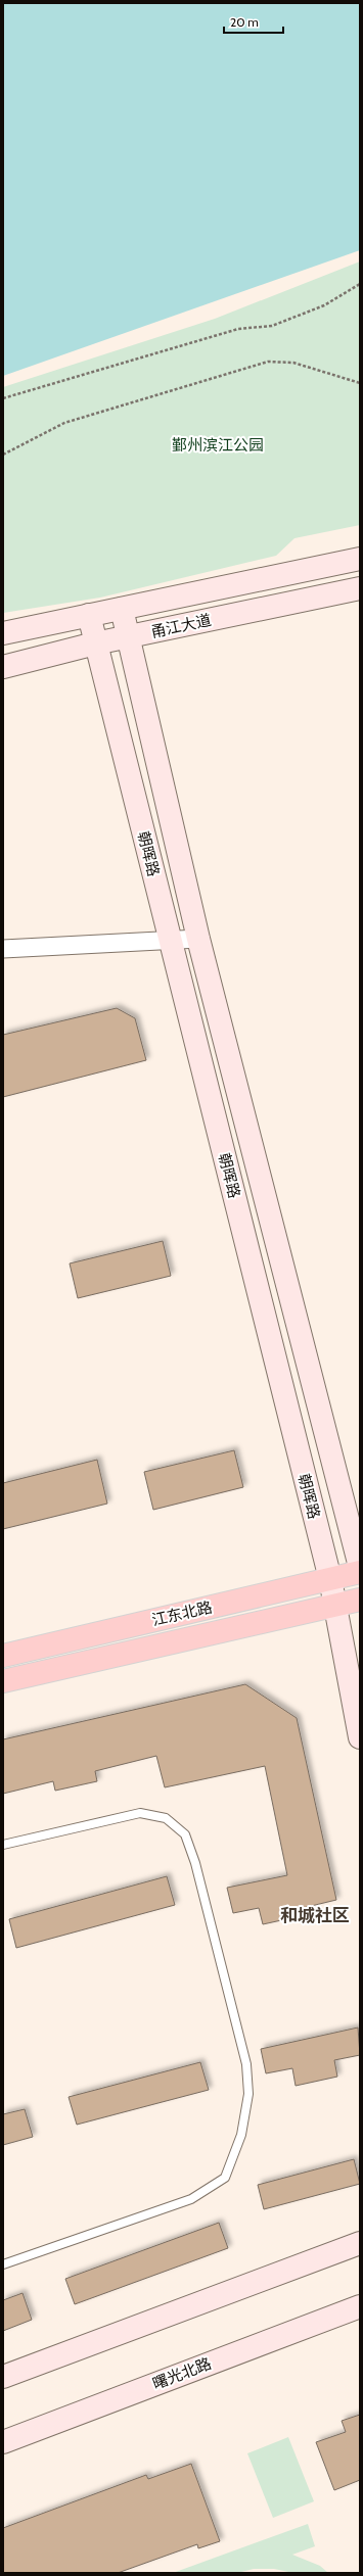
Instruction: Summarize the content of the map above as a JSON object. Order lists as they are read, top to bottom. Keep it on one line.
{"streets":{"main road":["甬江大道","朝晖路","江东北路","曙光北路"]},"crossings":[["甬江大道","朝晖路"],["朝晖路","江东北路"]],"districts":["和城社区"],"parks":["鄞州滨江公园"],"scale_bar":"20 m"}
